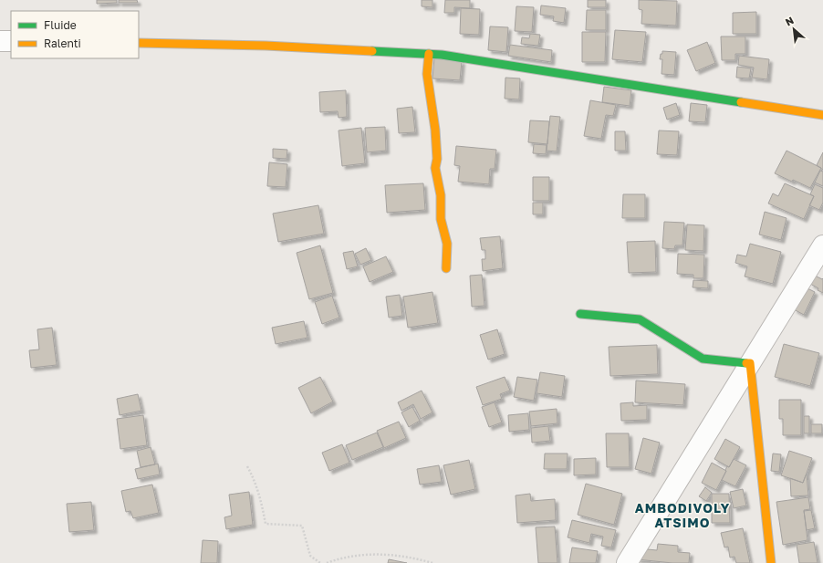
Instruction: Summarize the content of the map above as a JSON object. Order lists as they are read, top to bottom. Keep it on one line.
{"districts":["AMBODIVOLY ATSIMO"],"legend":["Fluide","Ralenti"],"north":"top left"}
